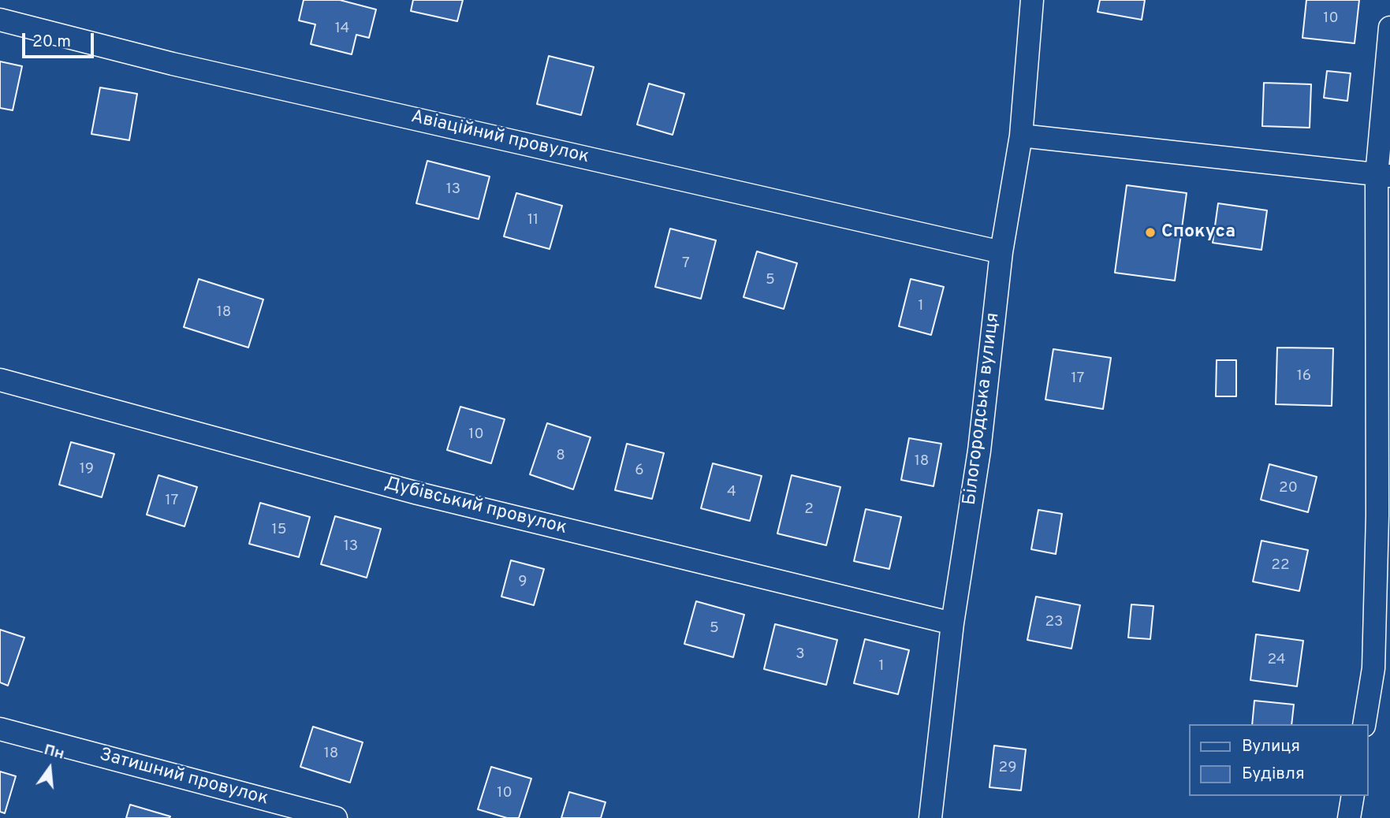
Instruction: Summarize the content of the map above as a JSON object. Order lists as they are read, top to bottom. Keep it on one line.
{"streets":{"street":["Авіаційний провулок","Білогородська вулиця","Дубівський провулок","Затишний провулок"]},"crossings":[["Авіаційний провулок","Білогородська вулиця"],["Білогородська вулиця","Дубівський провулок"]],"places":["Спокуса"],"house_numbers":["10","14","13","11","7","5","1","18","16","17","10","8","18","19","6","20","4","17","2","15","13","22","9","23","5","3","24","1","18","29","10"],"legend":["Вулиця","Будівля"],"scale_bar":"20 m","north":"top"}
